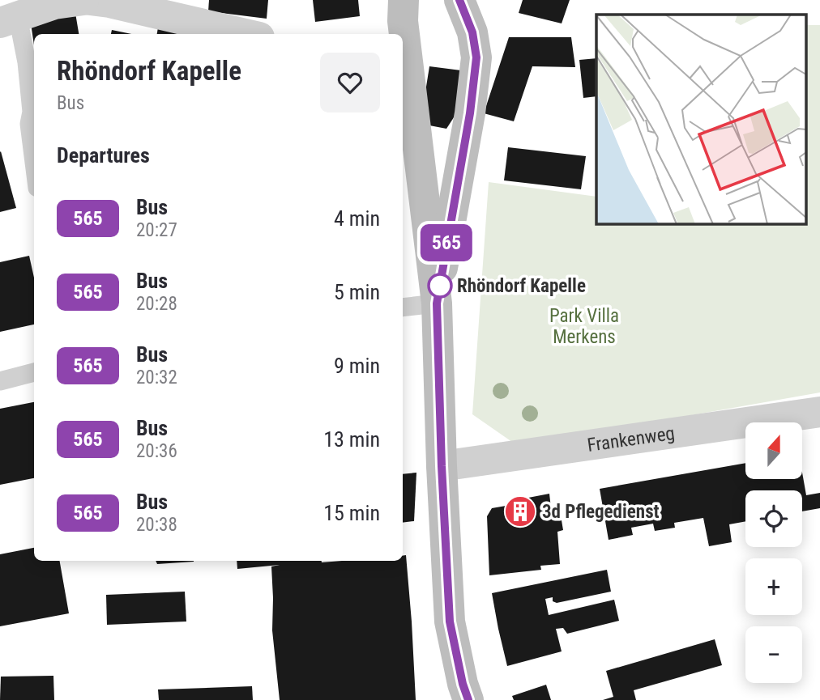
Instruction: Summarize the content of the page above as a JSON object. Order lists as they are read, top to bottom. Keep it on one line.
{"streets":{"street":["Frankenweg"]},"parks":["Park Villa Merkens"],"places":{"other":["Rhöndorf Kapelle"],"building":["3d Pflegedienst"]},"lines":["bus line 565"],"north":"top","page":{"on_map":"565","heading":[["Rhöndorf Kapelle","Bus"],"Departures"],"list":[{"mark":"565","name":"Bus","note":"20:27","value":"4 min"},{"mark":"565","name":"Bus","note":"20:28","value":"5 min"},{"mark":"565","name":"Bus","note":"20:32","value":"9 min"},{"mark":"565","name":"Bus","note":"20:36","value":"13 min"},{"mark":"565","name":"Bus","note":"20:38","value":"15 min"}],"map_buttons":["+","−"]}}
